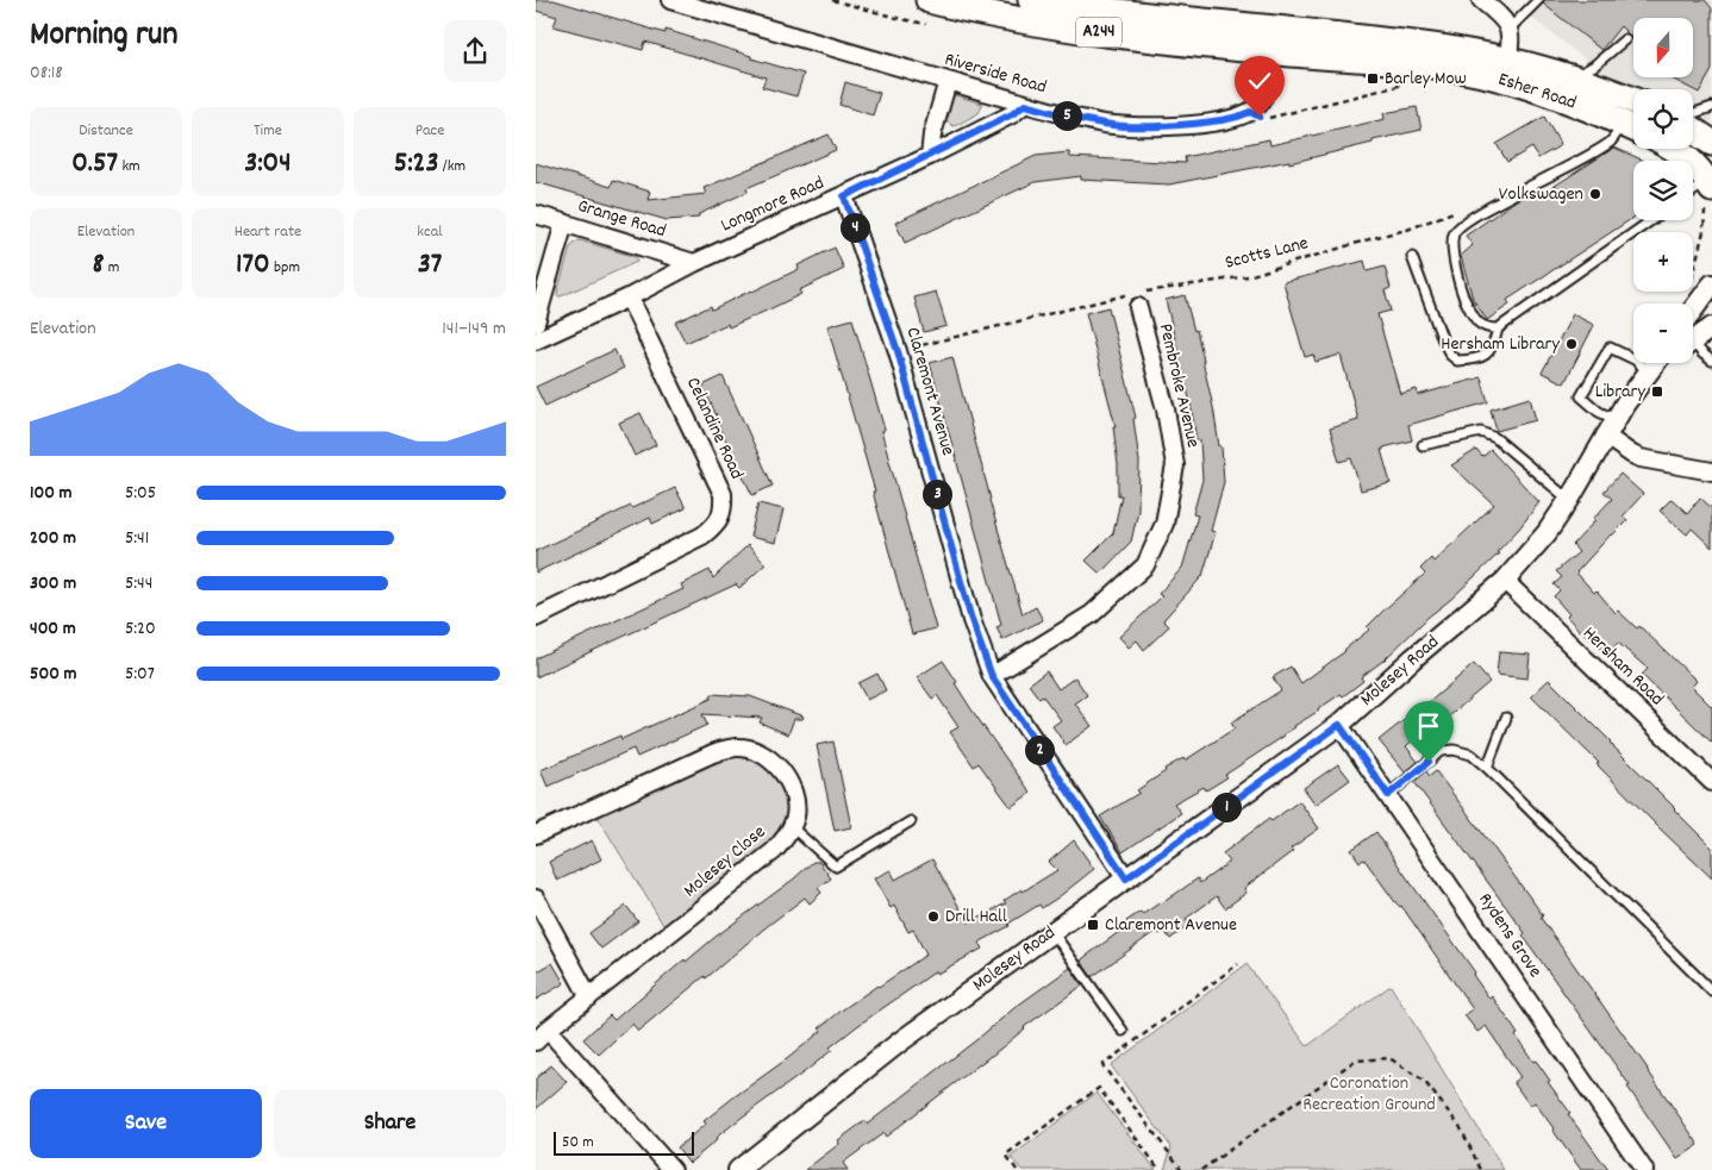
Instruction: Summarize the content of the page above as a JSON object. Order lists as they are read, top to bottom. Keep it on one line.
{"streets":{"main road":["A244","Esher Road"],"street":["Riverside Road","Longmore Road","Grange Road","Pembroke Avenue","Claremont Avenue","Celandine Road","Hersham Road","Molesey Road","Molesey Close","Rydens Grove"],"path":["Scotts Lane"]},"crossings":[["Riverside Road","Longmore Road"],["Longmore Road","Grange Road"],["Longmore Road","Claremont Avenue"],["Longmore Road","Celandine Road"],["Scotts Lane","Pembroke Avenue"],["Scotts Lane","Claremont Avenue"],["Pembroke Avenue","Claremont Avenue"],["Claremont Avenue","Molesey Road"],["Hersham Road","Molesey Road"],["Molesey Road","Rydens Grove"]],"parks":["Coronation Recreation Ground"],"places":{"transit":["Barley Mow","Library","Claremont Avenue"],"other":["Volkswagen","Hersham Library","Drill Hall"]},"scale_bar":"50 m","north":"bottom","page":{"heading":["Morning run","08:18"],"map_buttons":["+","−"],"stats":[["Distance","0.57 km"],["Time","3:04"],["Pace","5:23 /km"],["Elevation","8 m"],["Heart rate","170 bpm"],["kcal","37"]],"pins":["5","4","3","2","1"],"chart":["Elevation","141–149 m"],"list":[{"name":"100 m","note":"5:05"},{"name":"200 m","note":"5:41"},{"name":"300 m","note":"5:44"},{"name":"400 m","note":"5:20"},{"name":"500 m","note":"5:07"}],"buttons":["Save","Share"],"scale":"50 m"}}
